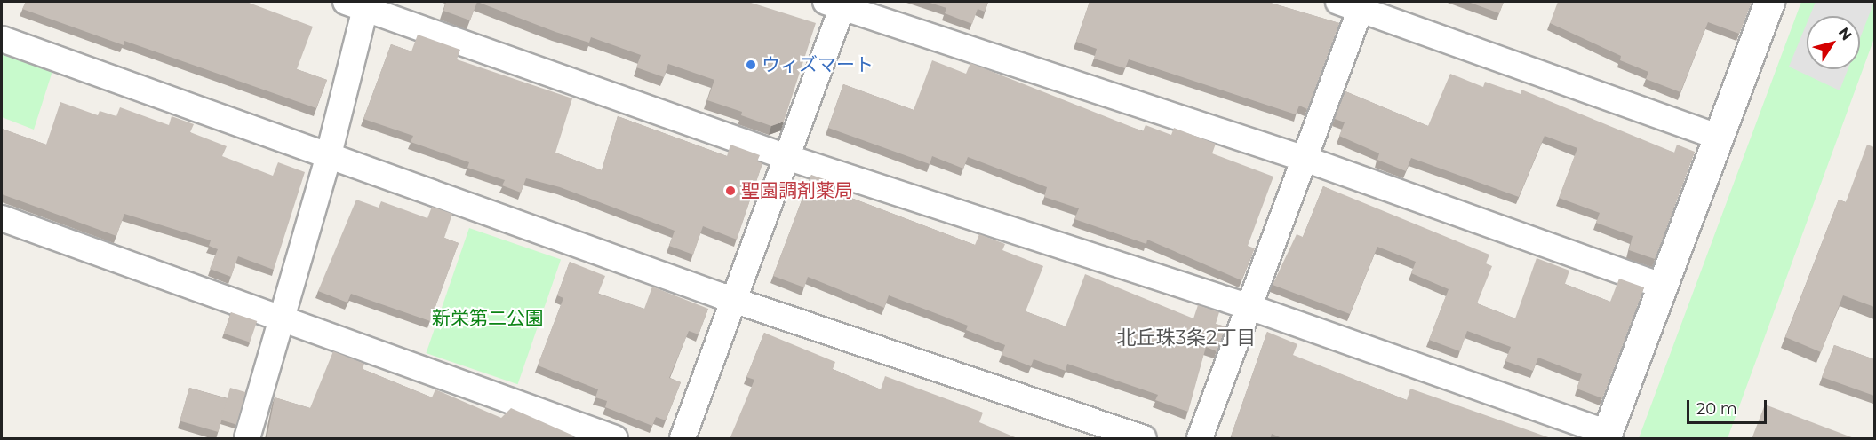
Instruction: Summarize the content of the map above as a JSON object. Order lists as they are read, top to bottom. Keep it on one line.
{"districts":["北丘珠3条2丁目"],"parks":["新栄第二公園"],"places":["ウィズマート","聖園調剤薬局"],"scale_bar":"20 m","north":"top right"}
